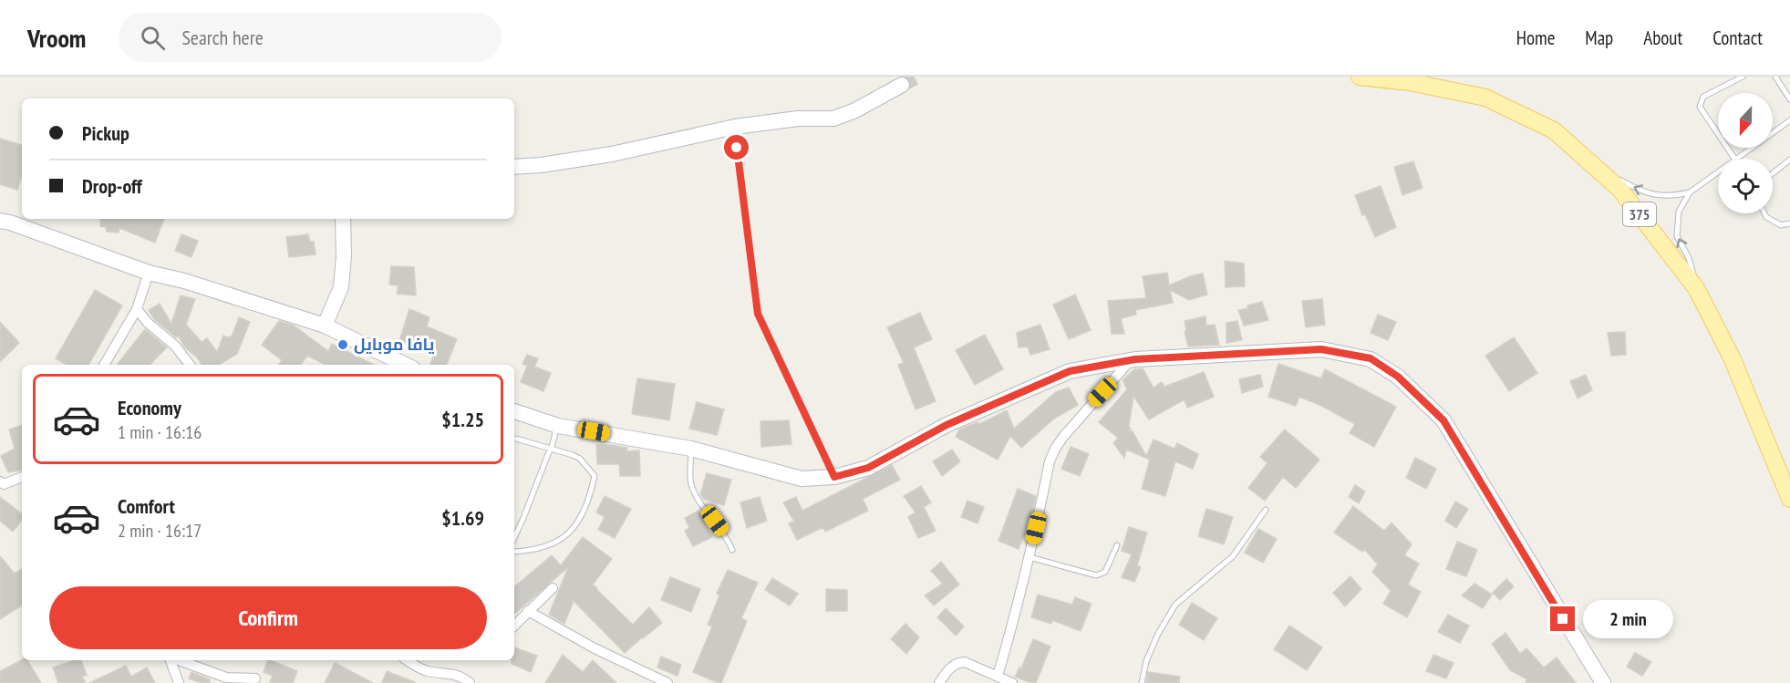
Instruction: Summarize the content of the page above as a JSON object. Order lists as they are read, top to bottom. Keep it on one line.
{"streets":{"main road":["375"]},"places":["يافا موبايل"],"north":"bottom","page":{"header":"Vroom","search":"Search here","nav":["Home","Map","About","Contact"],"banner":["Pickup","Drop-off"],"list":[{"name":"Economy","note":"1 min · 16:16","value":"$1.25"},{"name":"Comfort","note":"2 min · 16:17","value":"$1.69"}],"buttons":"Confirm","bubble":"2 min"}}
